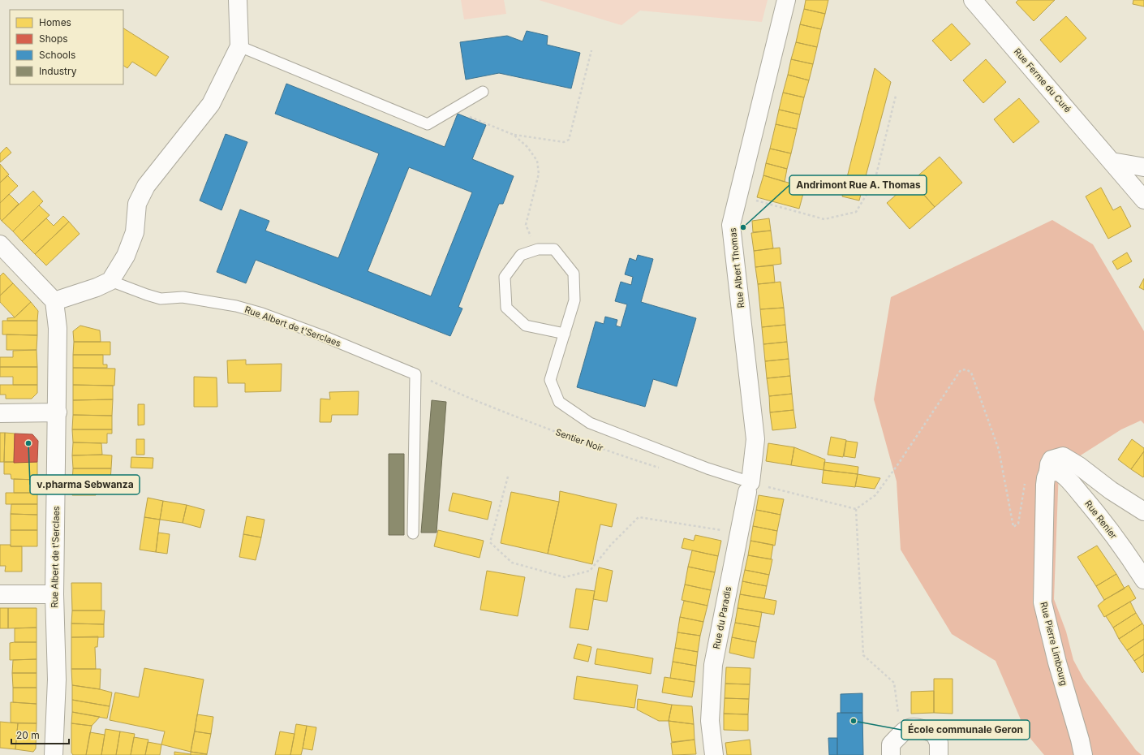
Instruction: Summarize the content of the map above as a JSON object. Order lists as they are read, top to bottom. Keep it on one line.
{"streets":{"street":["Rue Ferme du Curé","Rue Albert Thomas","Rue Albert de t'Serclaes","Rue Renier","Rue du Paradis","Rue Pierre Limbourg"],"path":["Sentier Noir"]},"crossings":[["Rue Albert Thomas","Rue du Paradis"],["Rue Albert de t'Serclaes","Sentier Noir"],["Rue Renier","Rue Pierre Limbourg"]],"places":["Andrimont Rue A. Thomas","v.pharma Sebwanza","École communale Geron"],"legend":["Homes","Shops","Schools","Industry"],"scale_bar":"20 m"}
